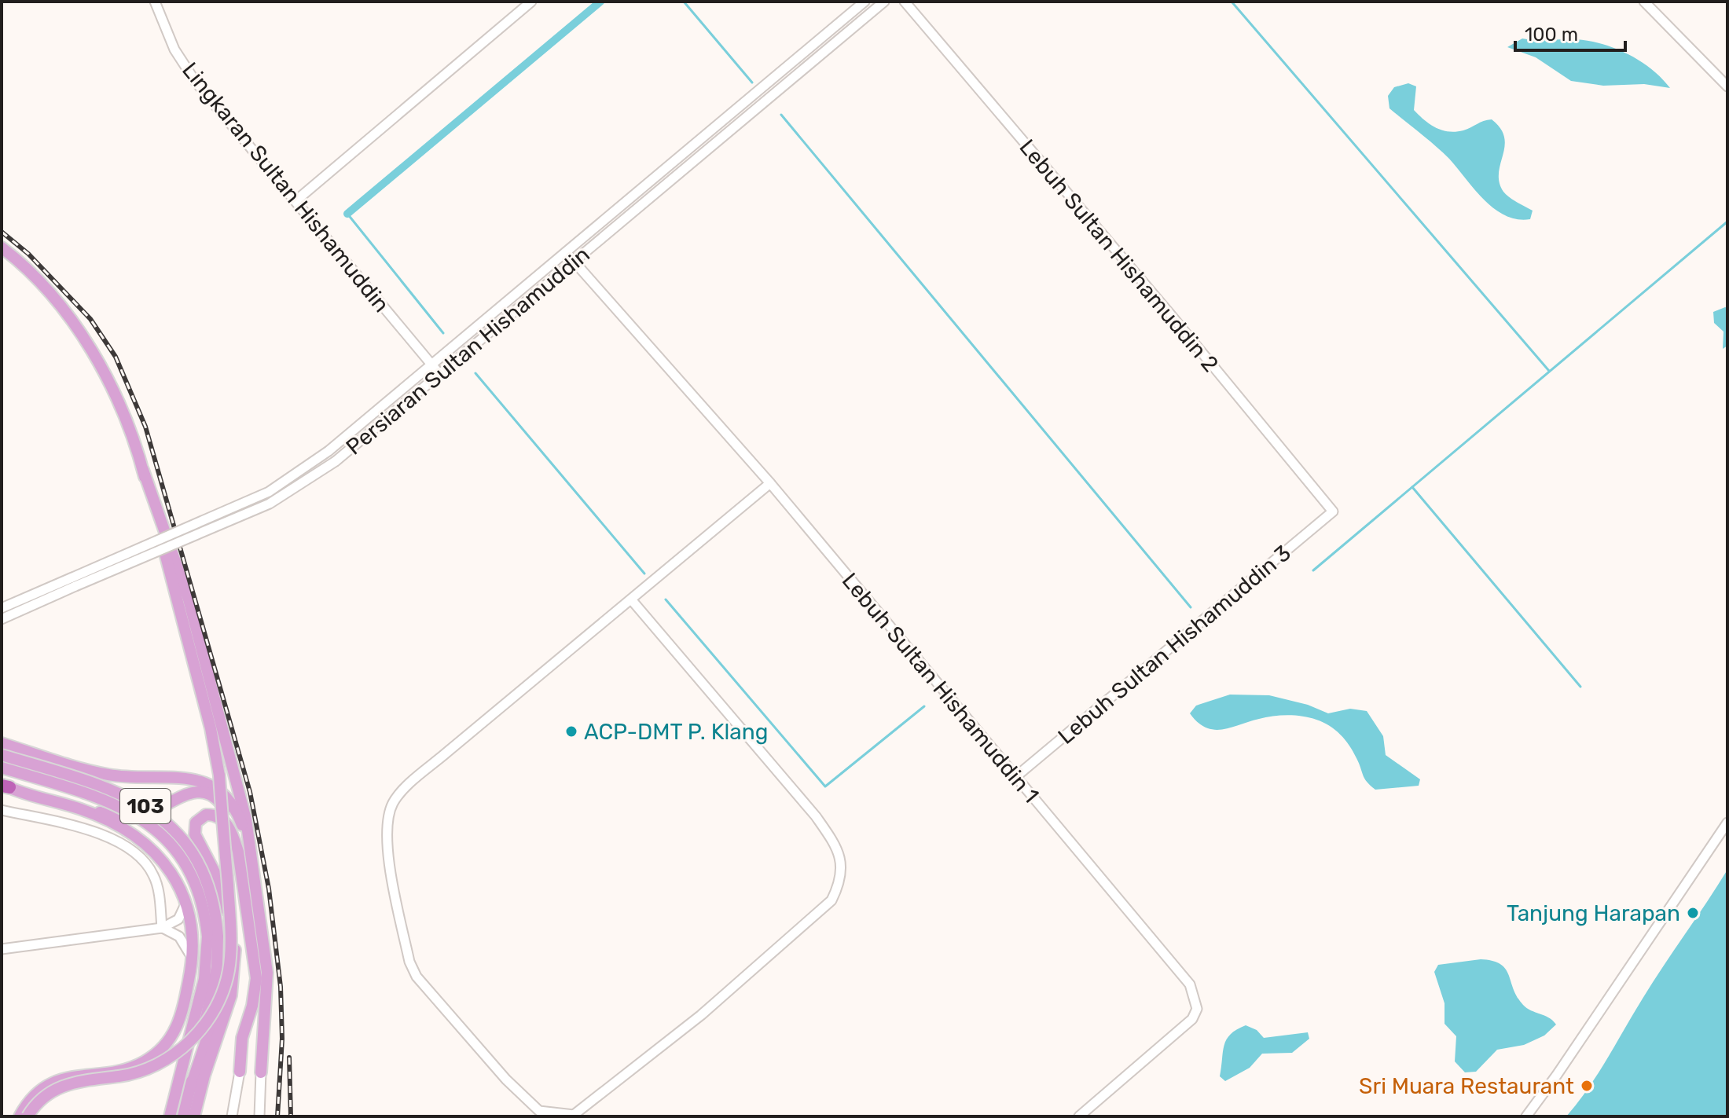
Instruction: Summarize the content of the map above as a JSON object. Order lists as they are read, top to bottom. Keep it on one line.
{"streets":{"main road":["103"],"street":["Lingkaran Sultan Hishamuddin","Lebuh Sultan Hishamuddin 2","Persiaran Sultan Hishamuddin","Lebuh Sultan Hishamuddin 3","Lebuh Sultan Hishamuddin 1"]},"crossings":[["Lingkaran Sultan Hishamuddin","Persiaran Sultan Hishamuddin"],["Lebuh Sultan Hishamuddin 2","Lebuh Sultan Hishamuddin 3"],["Persiaran Sultan Hishamuddin","Lebuh Sultan Hishamuddin 1"],["Lebuh Sultan Hishamuddin 3","Lebuh Sultan Hishamuddin 1"]],"places":["ACP-DMT P. Klang","Tanjung Harapan","Sri Muara Restaurant"],"scale_bar":"100 m"}
